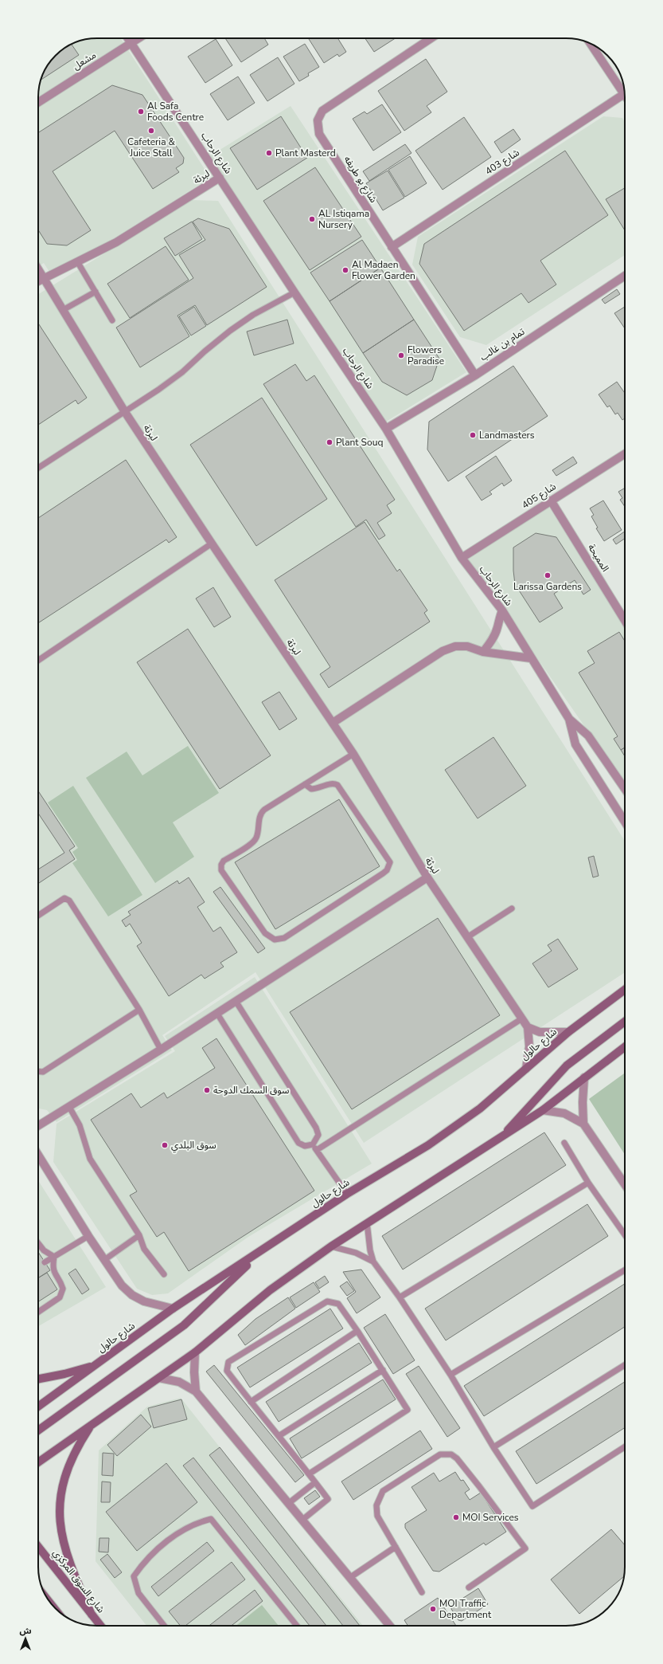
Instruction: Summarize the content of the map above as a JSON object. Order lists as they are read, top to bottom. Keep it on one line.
{"streets":{"main road":["شارع حالول","شارع السوق المركزي"],"street":["مشعل","شارع الرحاب","شارع 403","لبرثة","شارع بو طريفه","تمام بن غالب","شارع 405","المميحة"]},"crossings":[["مشعل","شارع الرحاب"],["شارع الرحاب","لبرثة"],["شارع الرحاب","تمام بن غالب"],["شارع الرحاب","شارع 405"],["شارع 403","شارع بو طريفه"],["شارع بو طريفه","تمام بن غالب"],["شارع 405","المميحة"]],"places":["Al Safa Foods Centre","Cafeteria & Juice Stall","Plant Masterd","AL Istiqama Nursery","Al Madaen Flower Garden","Flowers Paradise","Landmasters","Plant Souq","Larissa Gardens","سوق السمك الدوحة","سوق البلدي","MOI Services","MOI Traffic Department"],"north":"top"}
